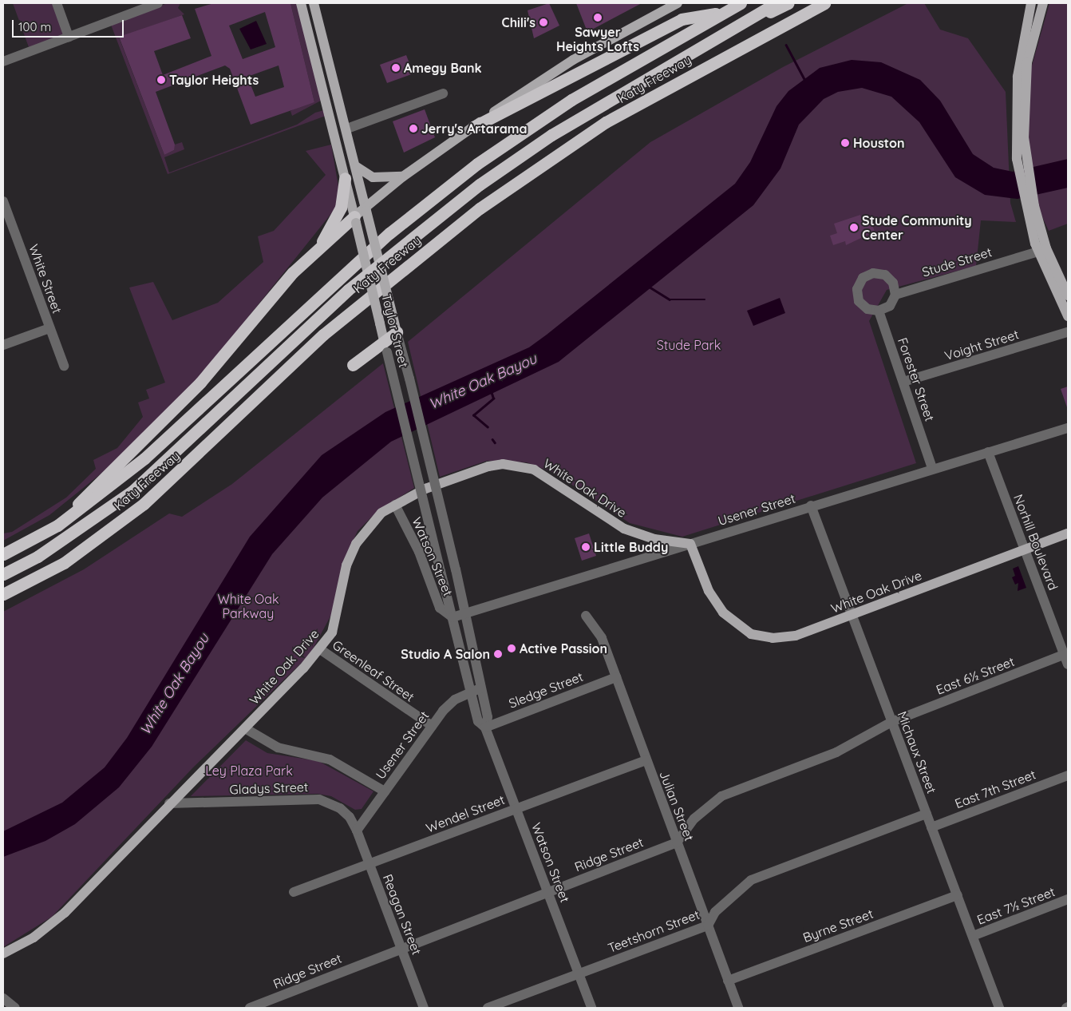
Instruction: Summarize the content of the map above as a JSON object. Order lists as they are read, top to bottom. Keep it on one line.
{"streets":{"highway":["Katy Freeway"],"main road":["Taylor Street","White Oak Drive"],"street":["Stude Street","White Street","Voight Street","Forester Street","Usener Street","Norhill Boulevard","Watson Street","Greenleaf Street","East 6½ Street","Sledge Street","Michaux Street","Gladys Street","East 7th Street","Julian Street","Wendel Street","Ridge Street","East 7½ Street","Reagan Street","Byrne Street","Teetshorn Street"]},"crossings":[["Stude Street","Forester Street"],["Taylor Street","Usener Street"],["Taylor Street","Watson Street"],["Voight Street","Forester Street"],["Forester Street","Usener Street"],["White Oak Drive","Usener Street"],["White Oak Drive","Norhill Boulevard"],["White Oak Drive","Watson Street"],["White Oak Drive","Greenleaf Street"],["White Oak Drive","Michaux Street"],["White Oak Drive","Gladys Street"],["Usener Street","Norhill Boulevard"],["Usener Street","Watson Street"],["Usener Street","Greenleaf Street"],["Usener Street","Michaux Street"],["Usener Street","Gladys Street"],["Usener Street","Reagan Street"],["Norhill Boulevard","East 6½ Street"],["Watson Street","Sledge Street"],["Watson Street","Wendel Street"],["Watson Street","Ridge Street"],["Watson Street","Teetshorn Street"],["East 6½ Street","Michaux Street"],["Sledge Street","Julian Street"],["Michaux Street","East 7th Street"],["Michaux Street","East 7½ Street"],["Michaux Street","Byrne Street"],["Michaux Street","Teetshorn Street"],["Gladys Street","Reagan Street"],["Julian Street","Wendel Street"],["Julian Street","Ridge Street"],["Julian Street","Byrne Street"],["Julian Street","Teetshorn Street"],["Wendel Street","Reagan Street"],["Ridge Street","Reagan Street"]],"water":["White Oak Bayou"],"parks":["Stude Park","White Oak Parkway","Ley Plaza Park"],"places":["Sawyer Heights Lofts","Chili's","Amegy Bank","Taylor Heights","Jerry's Artarama","Houston","Stude Community Center","Little Buddy","Active Passion","Studio A Salon"],"scale_bar":"100 m"}
